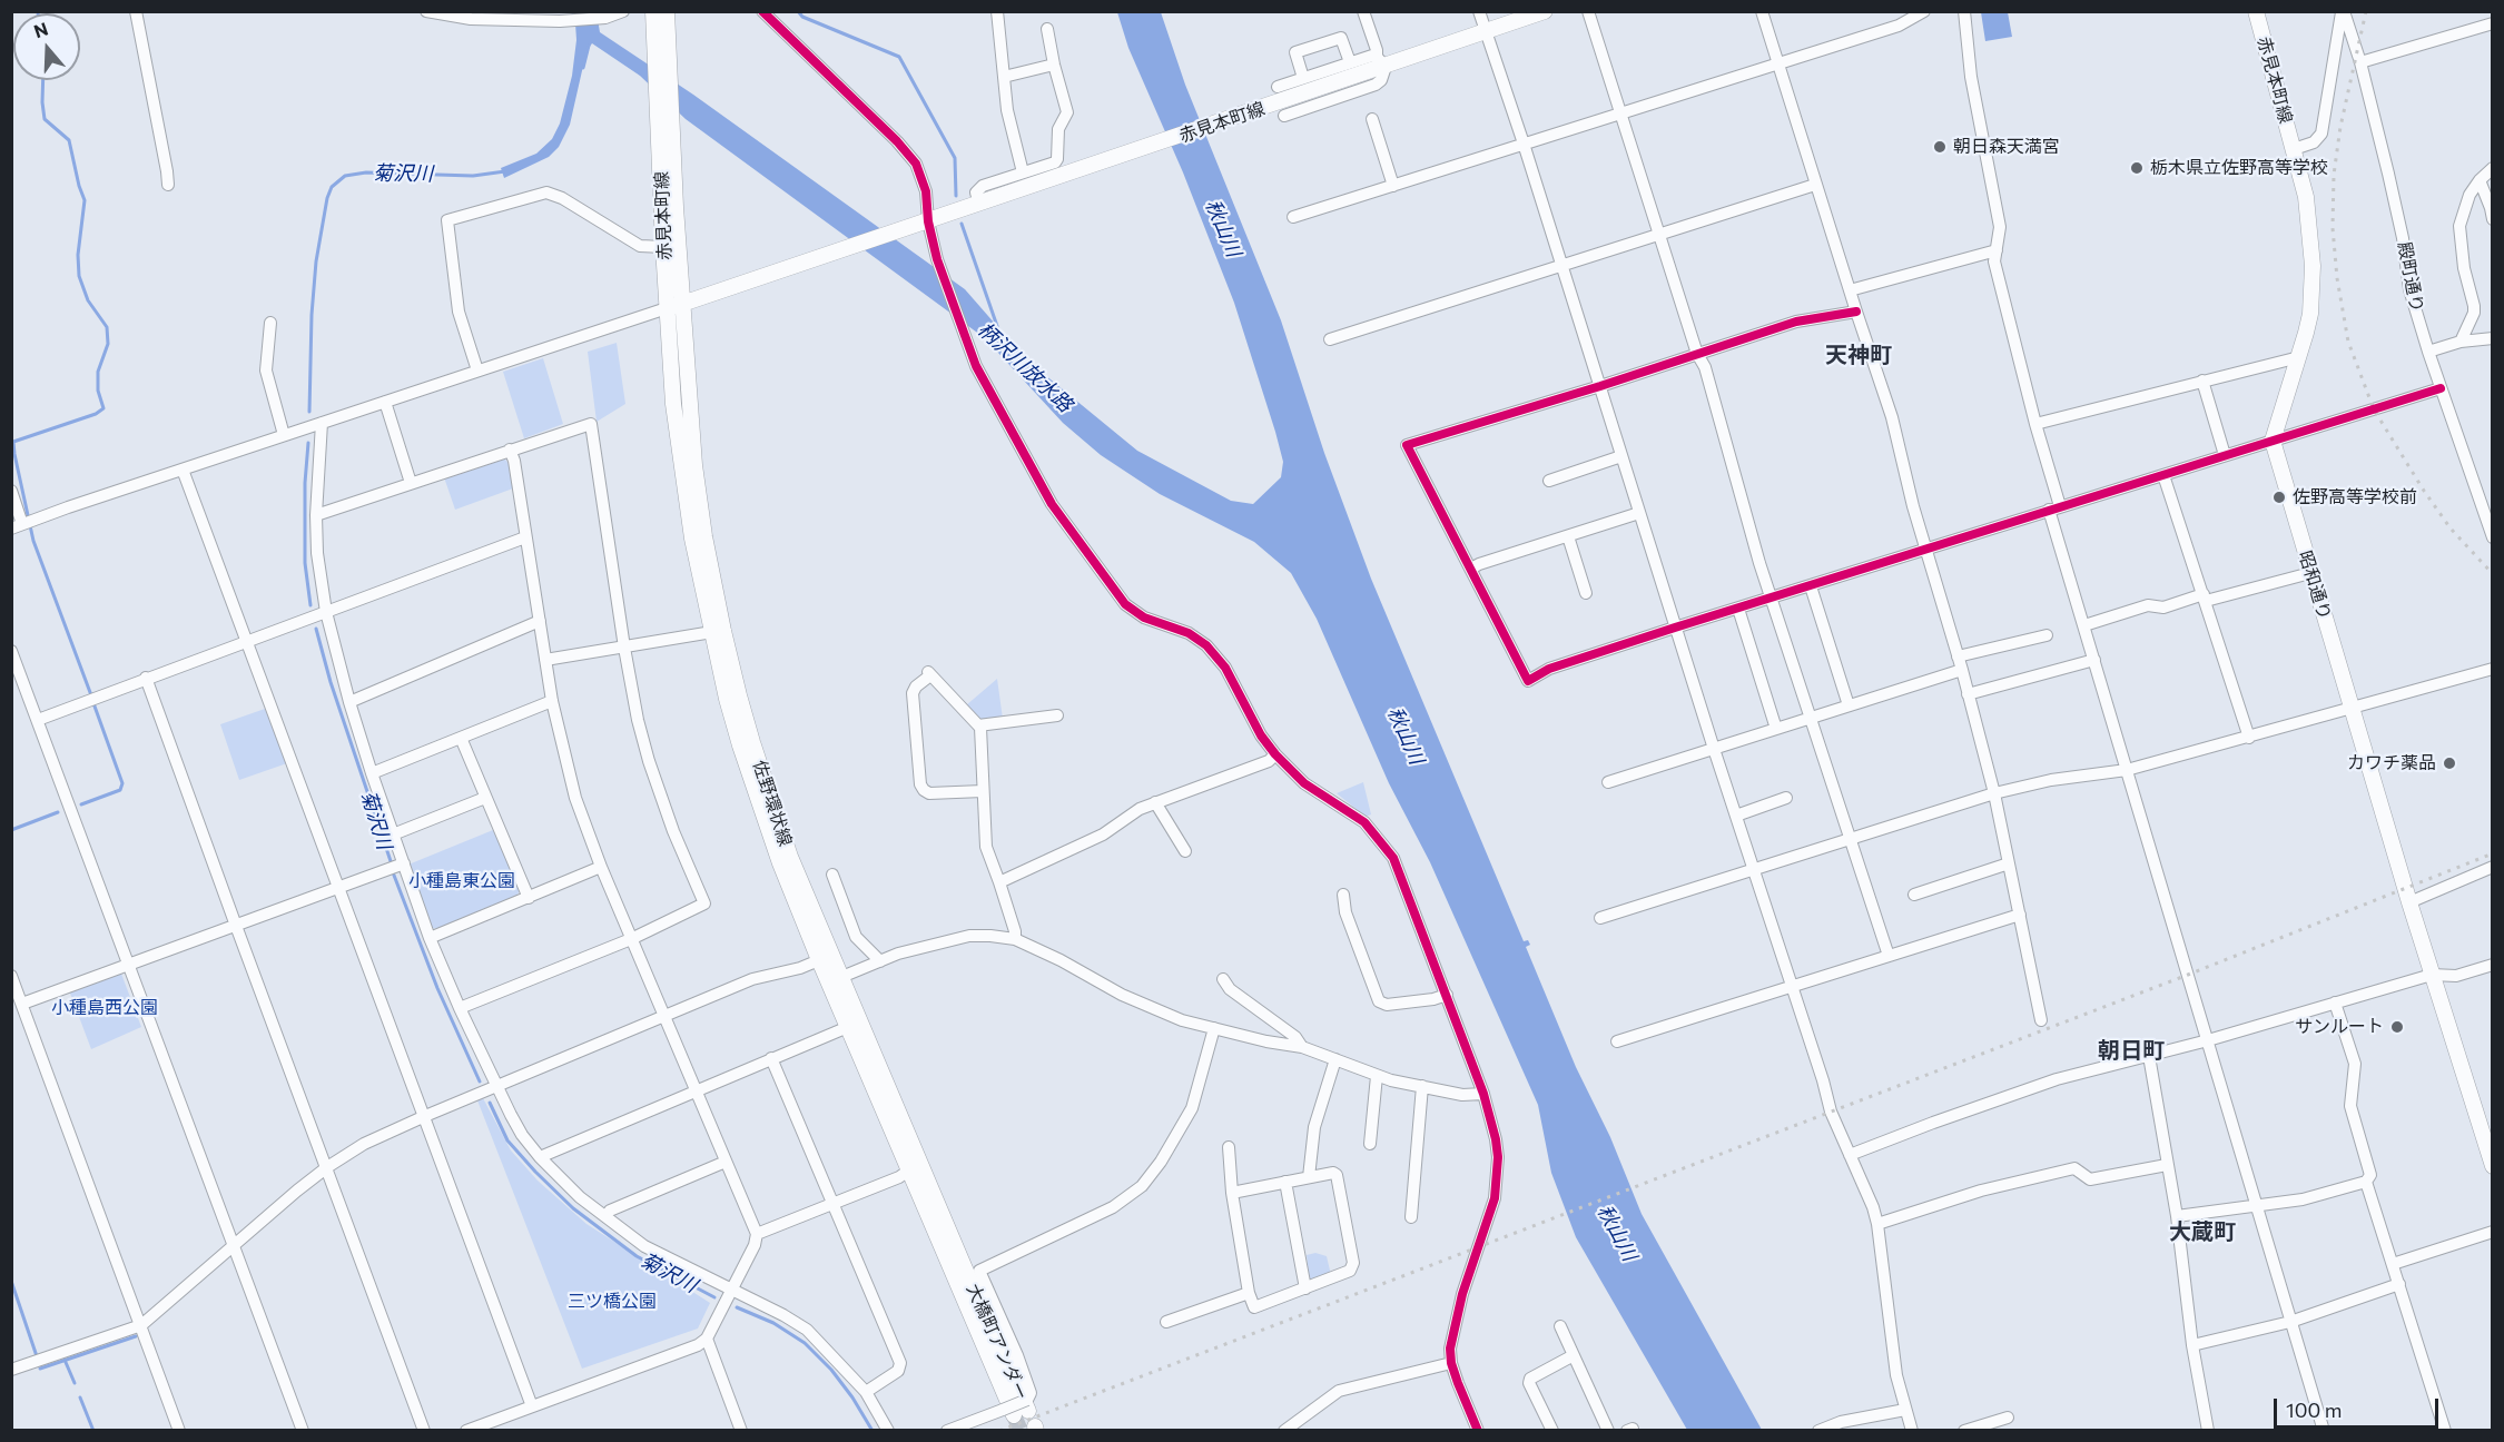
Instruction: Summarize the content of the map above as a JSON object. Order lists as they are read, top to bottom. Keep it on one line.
{"streets":{"main road":["赤見本町線","昭和通り","佐野環状線","大橋町アンダー"],"street":["殿町通り"]},"crossings":[["赤見本町線","佐野環状線"],["佐野環状線","大橋町アンダー"]],"districts":["天神町","朝日町","大蔵町"],"water":["菊沢川","秋山川","柄沢川放水路"],"parks":["小種島東公園","小種島西公園","三ツ橋公園"],"places":["朝日森天満宮","栃木県立佐野高等学校","佐野高等学校前","カワチ薬品","サンルート"],"scale_bar":"100 m","north":"top"}
